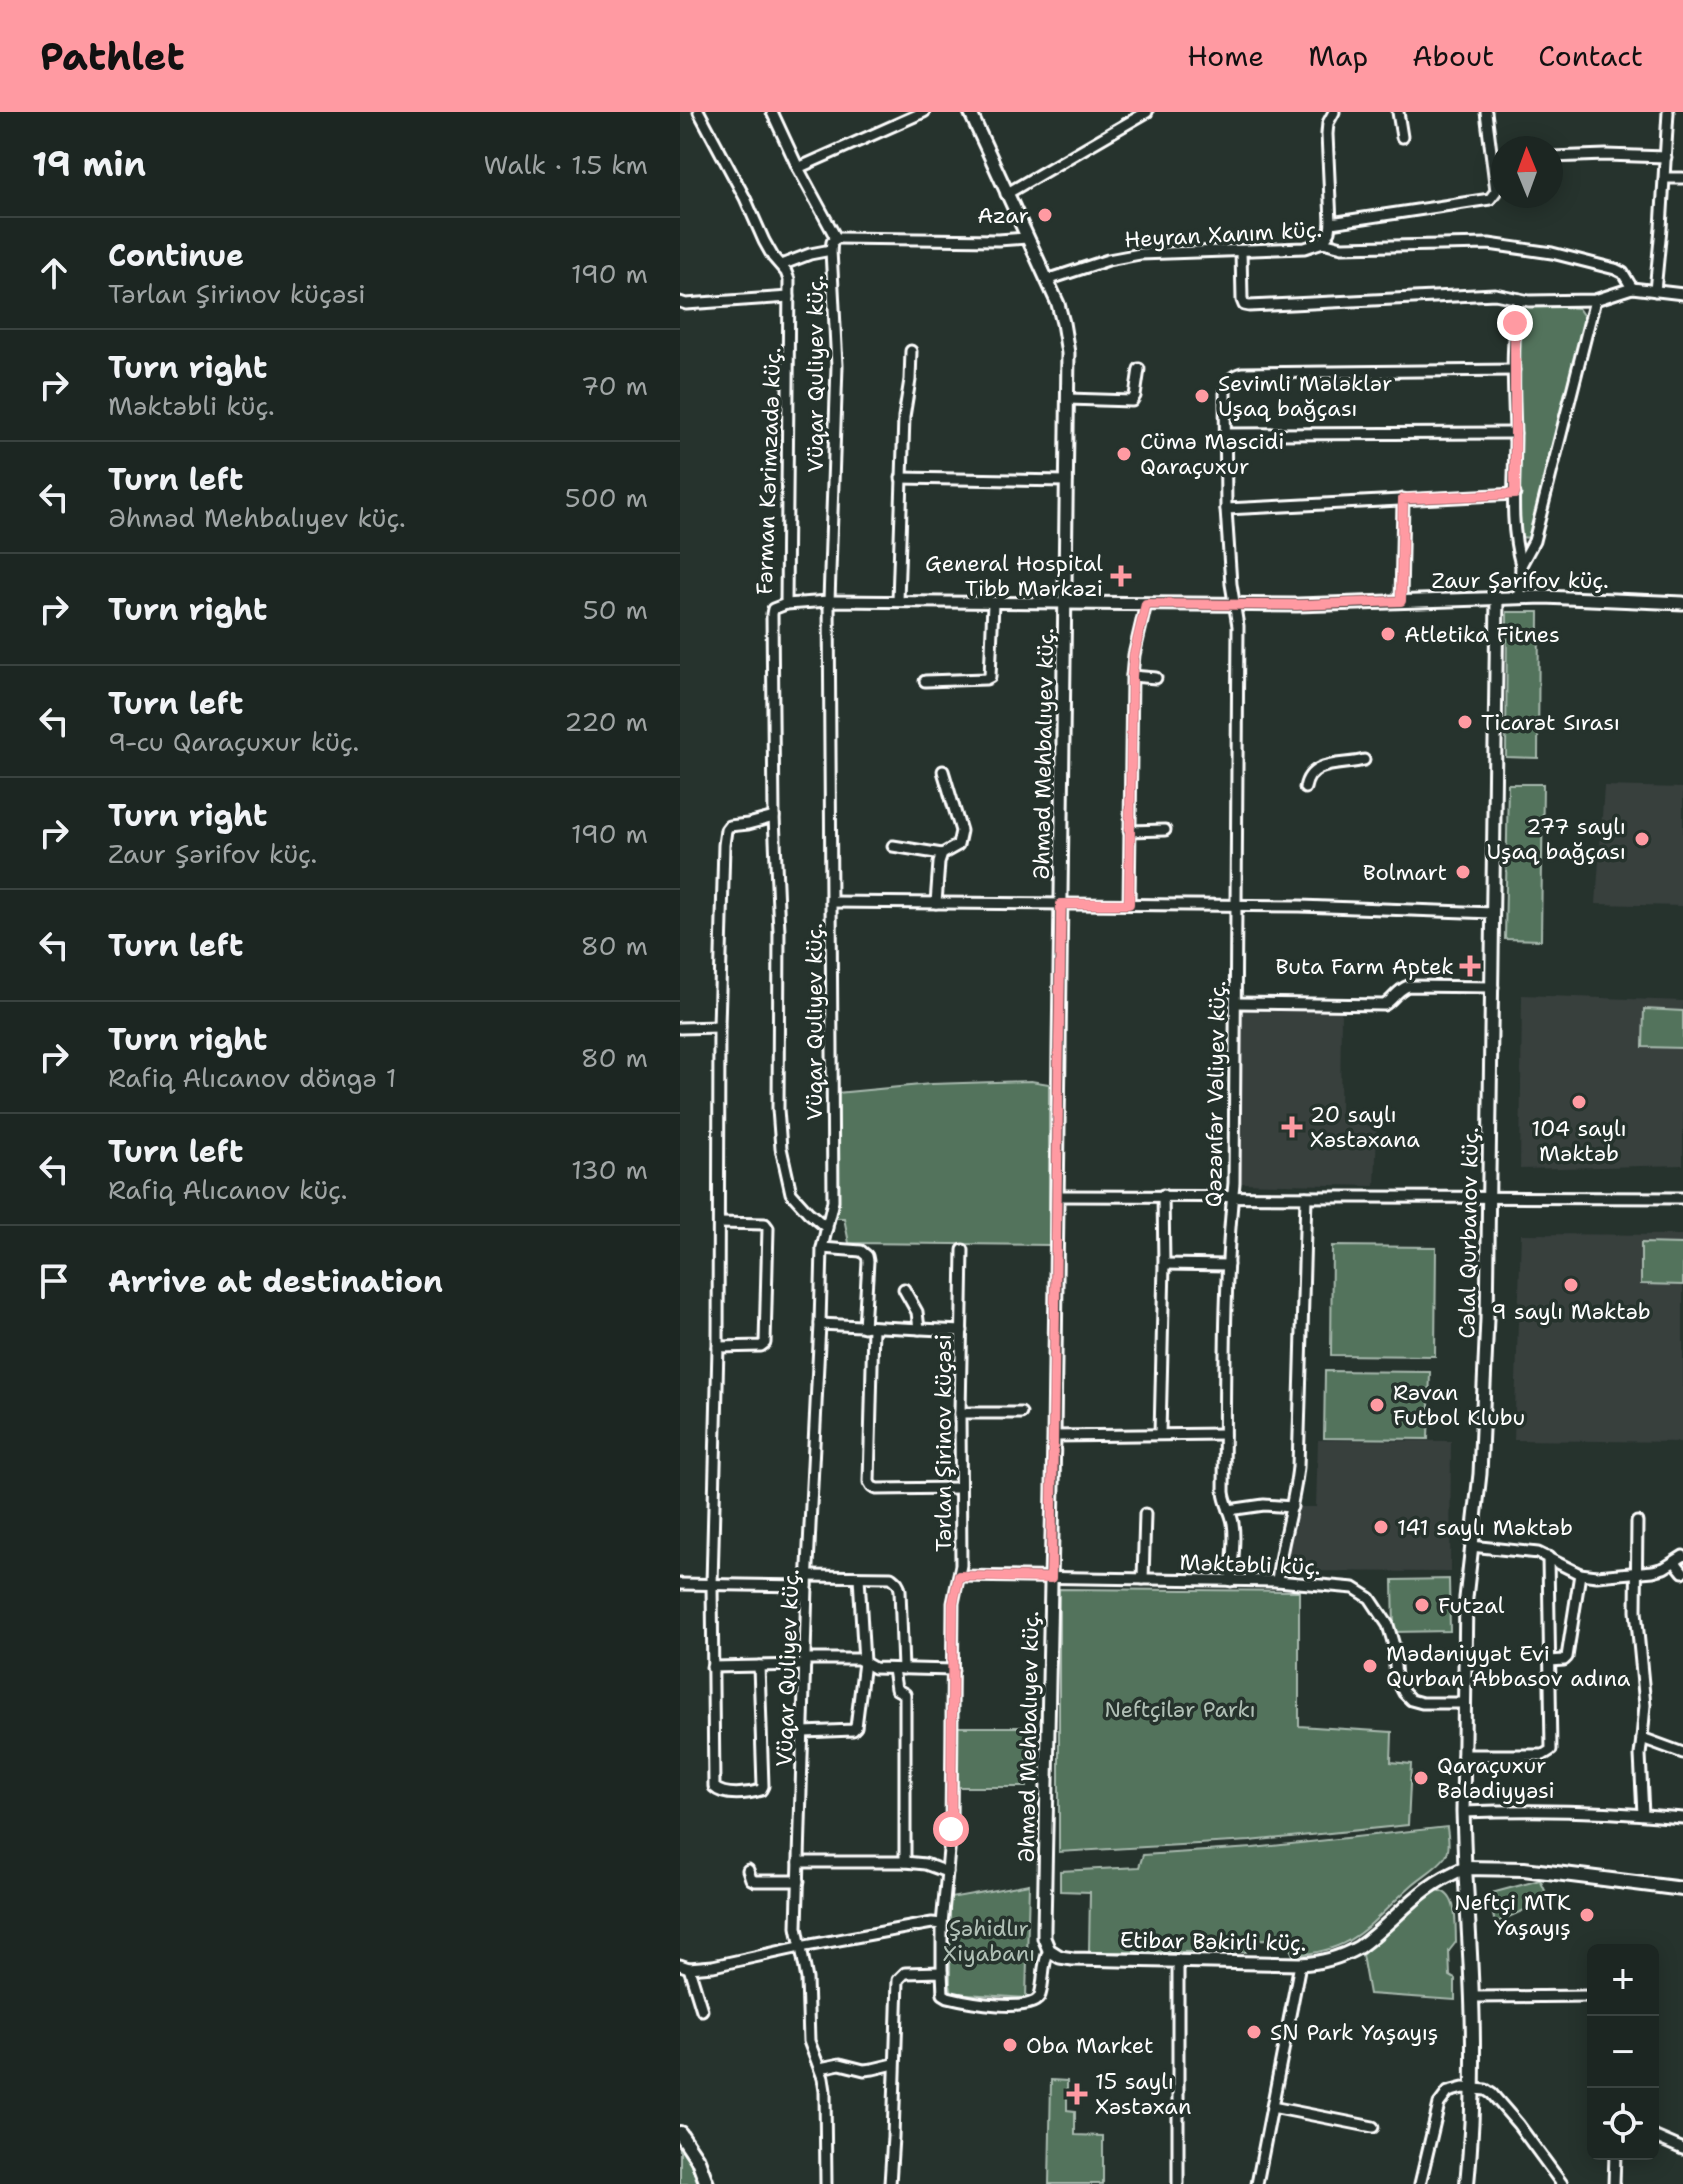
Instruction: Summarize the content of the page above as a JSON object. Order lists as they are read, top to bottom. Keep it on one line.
{"streets":{"main road":["Etibar Bəkirli küç."],"street":["Heyran Xanım küç.","Vüqar Quliyev küç.","Fərman Kərimzadə küç.","Zaur Şərifov küç.","Əhməd Mehbalıyev küç.","Qəzənfər Vəliyev küç.","Cəlal Qurbanov küç.","Tərlan Şirinov küçəsi","Məktəbli küç."]},"crossings":[["Heyran Xanım küç.","Əhməd Mehbalıyev küç."],["Vüqar Quliyev küç.","Zaur Şərifov küç."],["Fərman Kərimzadə küç.","Zaur Şərifov küç."],["Zaur Şərifov küç.","Əhməd Mehbalıyev küç."],["Zaur Şərifov küç.","Qəzənfər Vəliyev küç."],["Zaur Şərifov küç.","Cəlal Qurbanov küç."],["Əhməd Mehbalıyev küç.","Məktəbli küç."],["Əhməd Mehbalıyev küç.","Etibar Bəkirli küç."],["Qəzənfər Vəliyev küç.","Məktəbli küç."],["Cəlal Qurbanov küç.","Məktəbli küç."],["Cəlal Qurbanov küç.","Etibar Bəkirli küç."],["Tərlan Şirinov küçəsi","Məktəbli küç."]],"parks":["Neftçilər Parkı","Şəhidlır Xiyabanı"],"places":{"other":["Azar","Sevimli Mələklər Uşaq bağçası","Cümə Məscidi Qaraçuxur","Atletika Fitnes","Ticarət Sırası","277 saylı Uşaq bağçası","Bolmart","104 saylı Məktəb","9 saylı Məktəb","Rəvan Futbol Klubu","141 saylı Məktəb","Futzal","Mədəniyyət Evi Qurban Abbasov adına","Qaraçuxur Bələdiyyəsi","Neftçi MTK Yaşayış","SN Park Yaşayış","Oba Market"],"health":["General Hospital Tibb Mərkəzi","Buta Farm Aptek","20 saylı Xəstəxana","15 saylı Xəstəxan"]},"north":"top","page":{"header":"Pathlet","nav":["Home","Map","About","Contact"],"heading":["19 min","Walk · 1.5 km"],"list":[["Continue","Tərlan Şirinov küçəsi","190 m"],["Turn right","Məktəbli küç.","70 m"],["Turn left","Əhməd Mehbalıyev küç.","500 m"],["Turn right","50 m"],["Turn left","9-cu Qaraçuxur küç.","220 m"],["Turn right","Zaur Şərifov küç.","190 m"],["Turn left","80 m"],["Turn right","Rafiq Alıcanov döngə 1","80 m"],["Turn left","Rafiq Alıcanov küç.","130 m"],"Arrive at destination"],"map_buttons":["+","−"]}}
